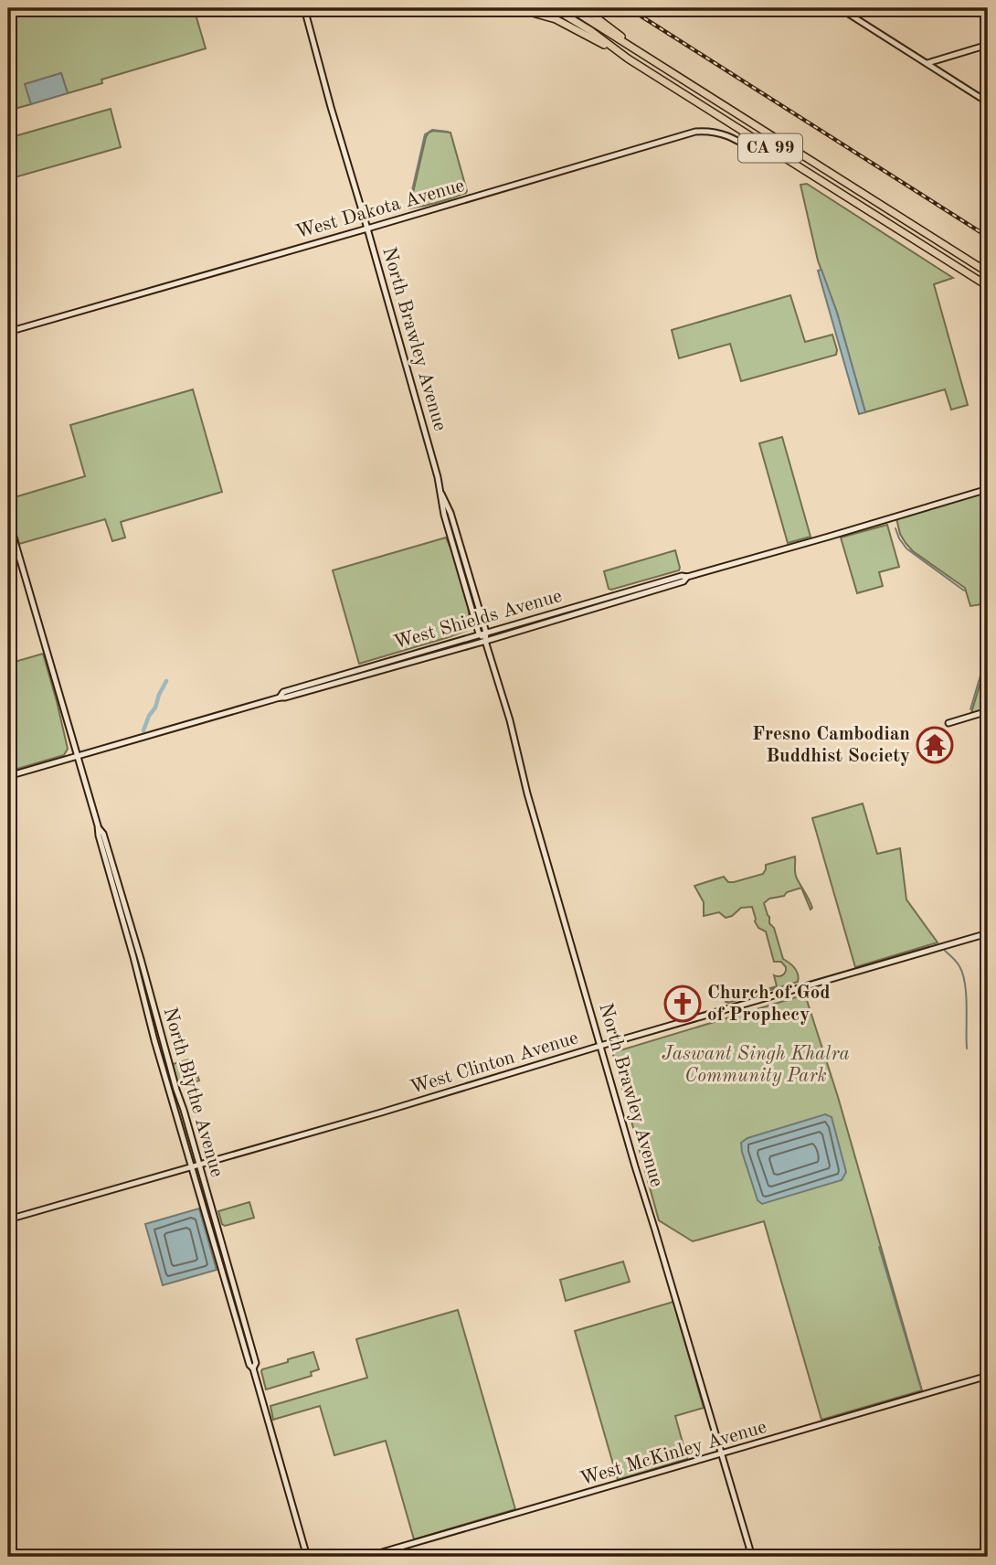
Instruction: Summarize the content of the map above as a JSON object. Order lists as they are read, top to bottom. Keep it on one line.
{"streets":{"highway":["CA 99"],"street":["West Dakota Avenue","North Brawley Avenue","West Shields Avenue","West Clinton Avenue","North Blythe Avenue","West McKinley Avenue"]},"crossings":[["West Dakota Avenue","North Brawley Avenue"],["North Brawley Avenue","West Shields Avenue"],["North Brawley Avenue","West Clinton Avenue"],["North Brawley Avenue","West McKinley Avenue"],["West Shields Avenue","North Blythe Avenue"],["West Clinton Avenue","North Blythe Avenue"]],"parks":["Jaswant Singh Khalra Community Park"],"places":{"temple":["Fresno Cambodian Buddhist Society"],"church":["Church of God of Prophecy"]}}
